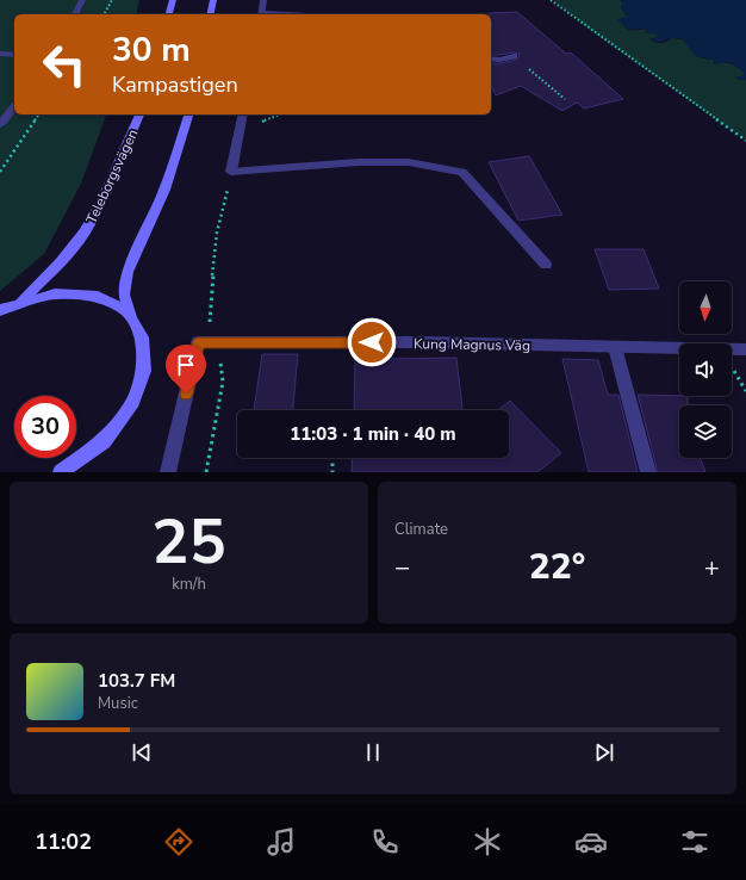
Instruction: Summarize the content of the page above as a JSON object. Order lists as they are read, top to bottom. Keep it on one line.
{"streets":{"main road":["Teleborgsvägen"],"street":["Kung Magnus Väg"]},"north":"bottom","page":{"turn":["30 m","Kampastigen"],"limit":"30","trip":"11:03 · 1 min · 40 m","tile":[["25","km/h"],"Climate"],"heat":["−","22°","+"],"song":["103.7 FM","Music"],"tabs":"11:02"}}
